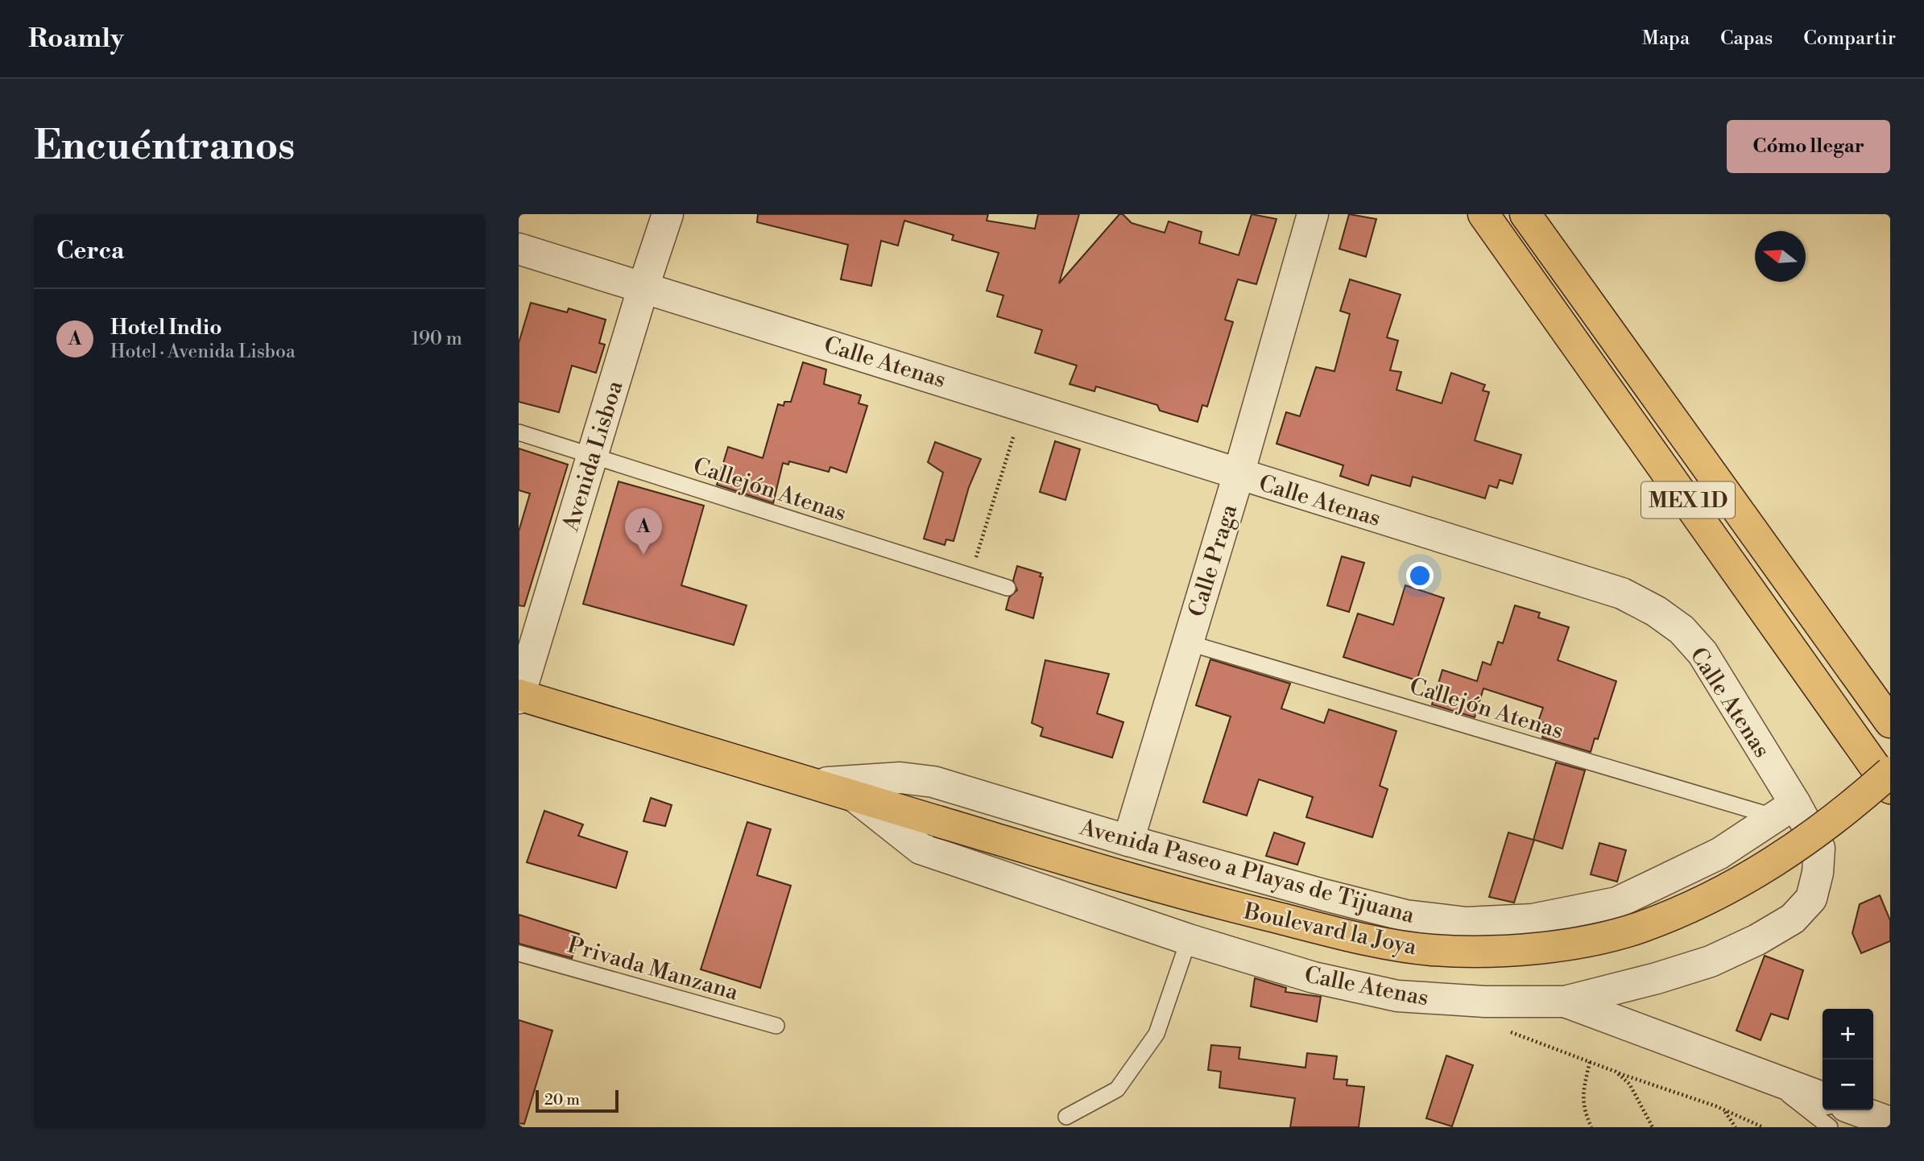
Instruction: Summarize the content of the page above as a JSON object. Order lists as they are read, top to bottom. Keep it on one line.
{"streets":{"main road":["MEX 1D","Avenida Paseo a Playas de Tijuana","Boulevard la Joya"],"street":["Calle Atenas","Avenida Lisboa","Calle Praga"],"lane":["Callejón Atenas","Privada Manzana"]},"crossings":[["Calle Atenas","Avenida Lisboa"],["Calle Atenas","Callejón Atenas"],["Calle Atenas","Calle Praga"],["Calle Atenas","Avenida Paseo a Playas de Tijuana"],["Avenida Lisboa","Callejón Atenas"],["Avenida Lisboa","Avenida Paseo a Playas de Tijuana"],["Callejón Atenas","Calle Praga"],["Callejón Atenas","Avenida Paseo a Playas de Tijuana"],["Calle Praga","Avenida Paseo a Playas de Tijuana"],["Avenida Paseo a Playas de Tijuana","Boulevard la Joya"]],"scale_bar":"20 m","north":"left","page":{"header":"Roamly","nav":["Mapa","Capas","Compartir"],"buttons":"Cómo llegar","title":"Encuéntranos","heading":"Cerca","list":[{"mark":"A","name":"Hotel Indio","note":"Hotel · Avenida Lisboa","value":"190 m"}],"pins":"A","map_buttons":["+","−"],"scale":"20 m"}}
